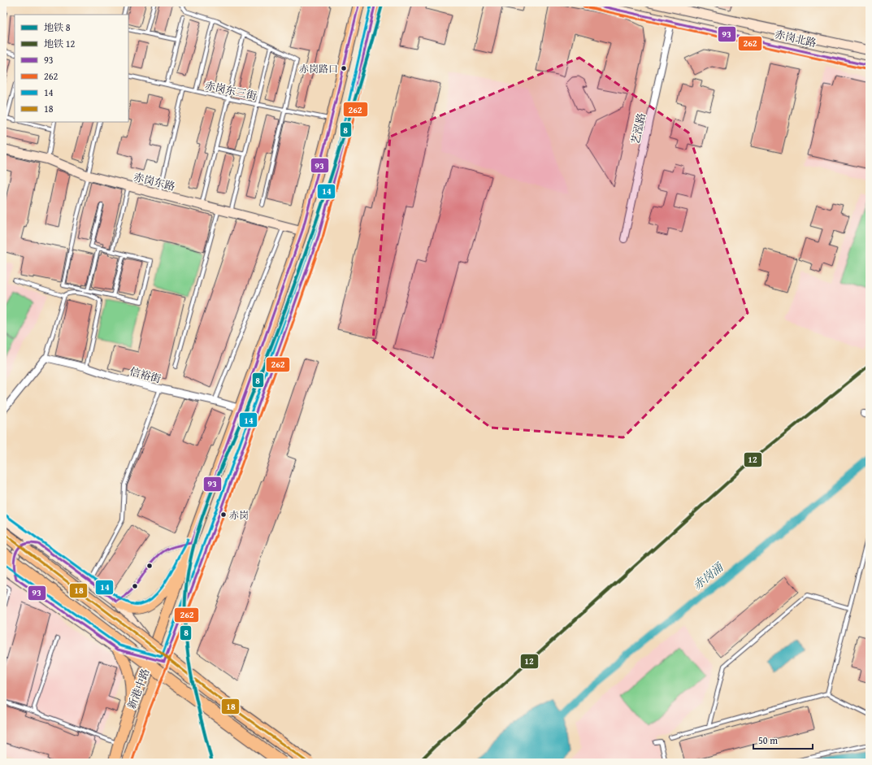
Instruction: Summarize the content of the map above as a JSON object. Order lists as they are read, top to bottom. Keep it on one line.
{"streets":{"main road":["新港中路"],"street":["赤岗北路","艺泓路","赤岗东路","信裕街"],"lane":["赤岗东三街"]},"crossings":[["赤岗北路","艺泓路"],["赤岗东三街","新港中路"],["赤岗东路","新港中路"],["信裕街","新港中路"]],"water":["赤岗涌"],"places":["赤岗路口","赤岗"],"lines":["metro line 8","transit line 93","transit line 14","transit line 262","metro line 12","transit line 18"],"legend":["地铁 8","地铁 12","93","262","14","18"],"scale_bar":"50 m"}
